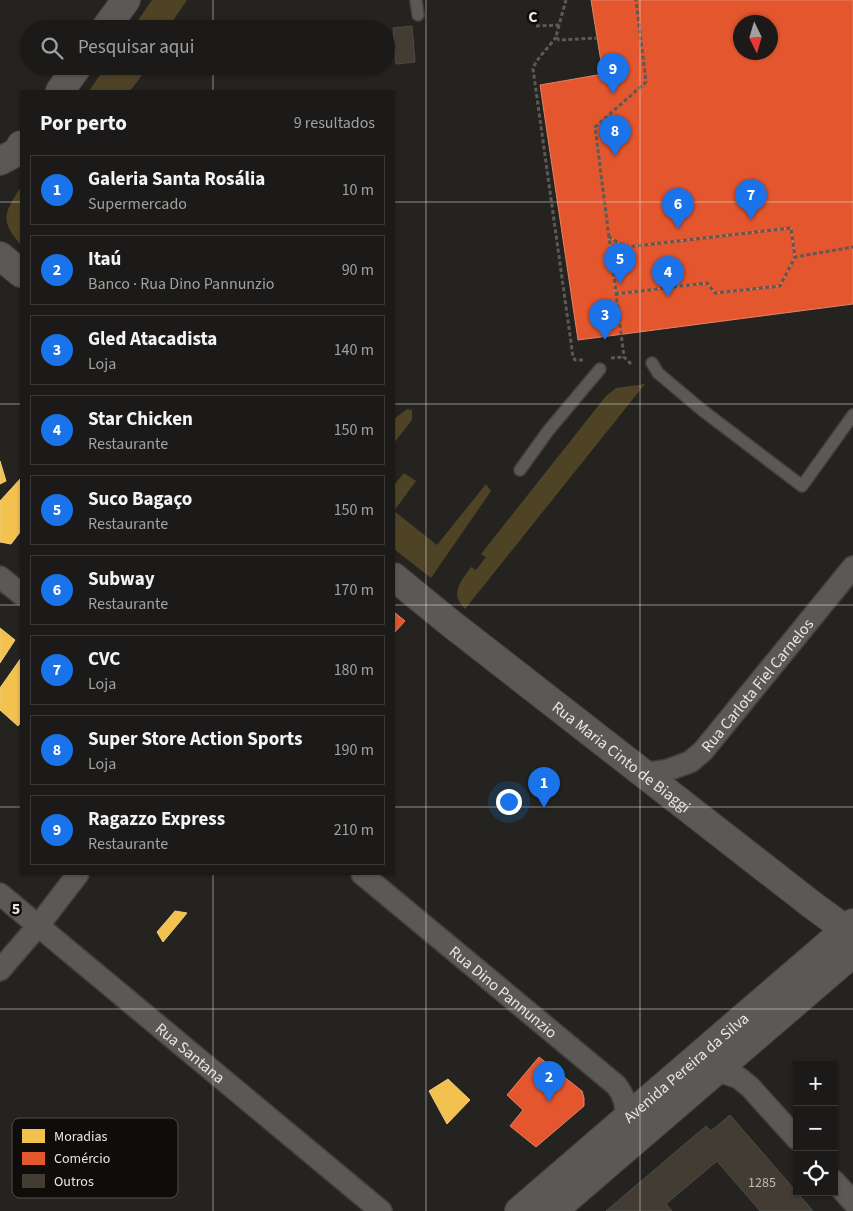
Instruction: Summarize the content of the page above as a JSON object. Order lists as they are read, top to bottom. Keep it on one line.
{"streets":{"main road":["Rua Maria Cinto de Biaggi","Avenida Pereira da Silva"],"street":["Rua Carlota Fiel Carnelos","Rua Dino Pannunzio","Rua Santana"]},"crossings":[["Rua Carlota Fiel Carnelos","Rua Maria Cinto de Biaggi"],["Rua Maria Cinto de Biaggi","Avenida Pereira da Silva"],["Rua Dino Pannunzio","Avenida Pereira da Silva"]],"house_numbers":["1285"],"legend":["Moradias","Comércio","Outros"],"north":"bottom","page":{"search":"Pesquisar aqui","pins":["9","8","7","6","5","4","3","1","2"],"heading":["Por perto","9 resultados"],"list":[{"mark":"1","name":"Galeria Santa Rosália","note":"Supermercado","value":"10 m"},{"mark":"2","name":"Itaú","note":"Banco · Rua Dino Pannunzio","value":"90 m"},{"mark":"3","name":"Gled Atacadista","note":"Loja","value":"140 m"},{"mark":"4","name":"Star Chicken","note":"Restaurante","value":"150 m"},{"mark":"5","name":"Suco Bagaço","note":"Restaurante","value":"150 m"},{"mark":"6","name":"Subway","note":"Restaurante","value":"170 m"},{"mark":"7","name":"CVC","note":"Loja","value":"180 m"},{"mark":"8","name":"Super Store Action Sports","note":"Loja","value":"190 m"},{"mark":"9","name":"Ragazzo Express","note":"Restaurante","value":"210 m"}],"map_buttons":["+","−"]},"grid":{"columns":["C"],"rows":["5"]}}
